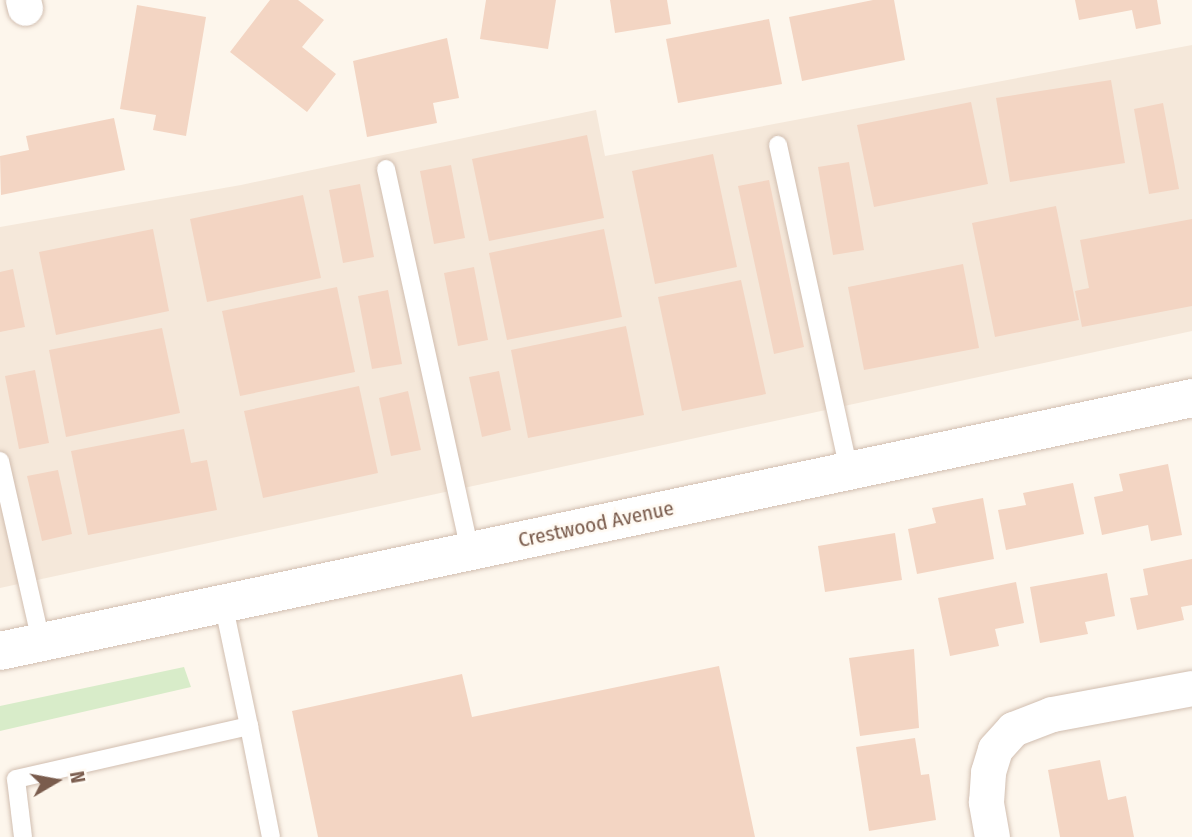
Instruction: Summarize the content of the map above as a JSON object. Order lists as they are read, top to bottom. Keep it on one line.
{"streets":{"street":["Crestwood Avenue"]},"north":"right"}
